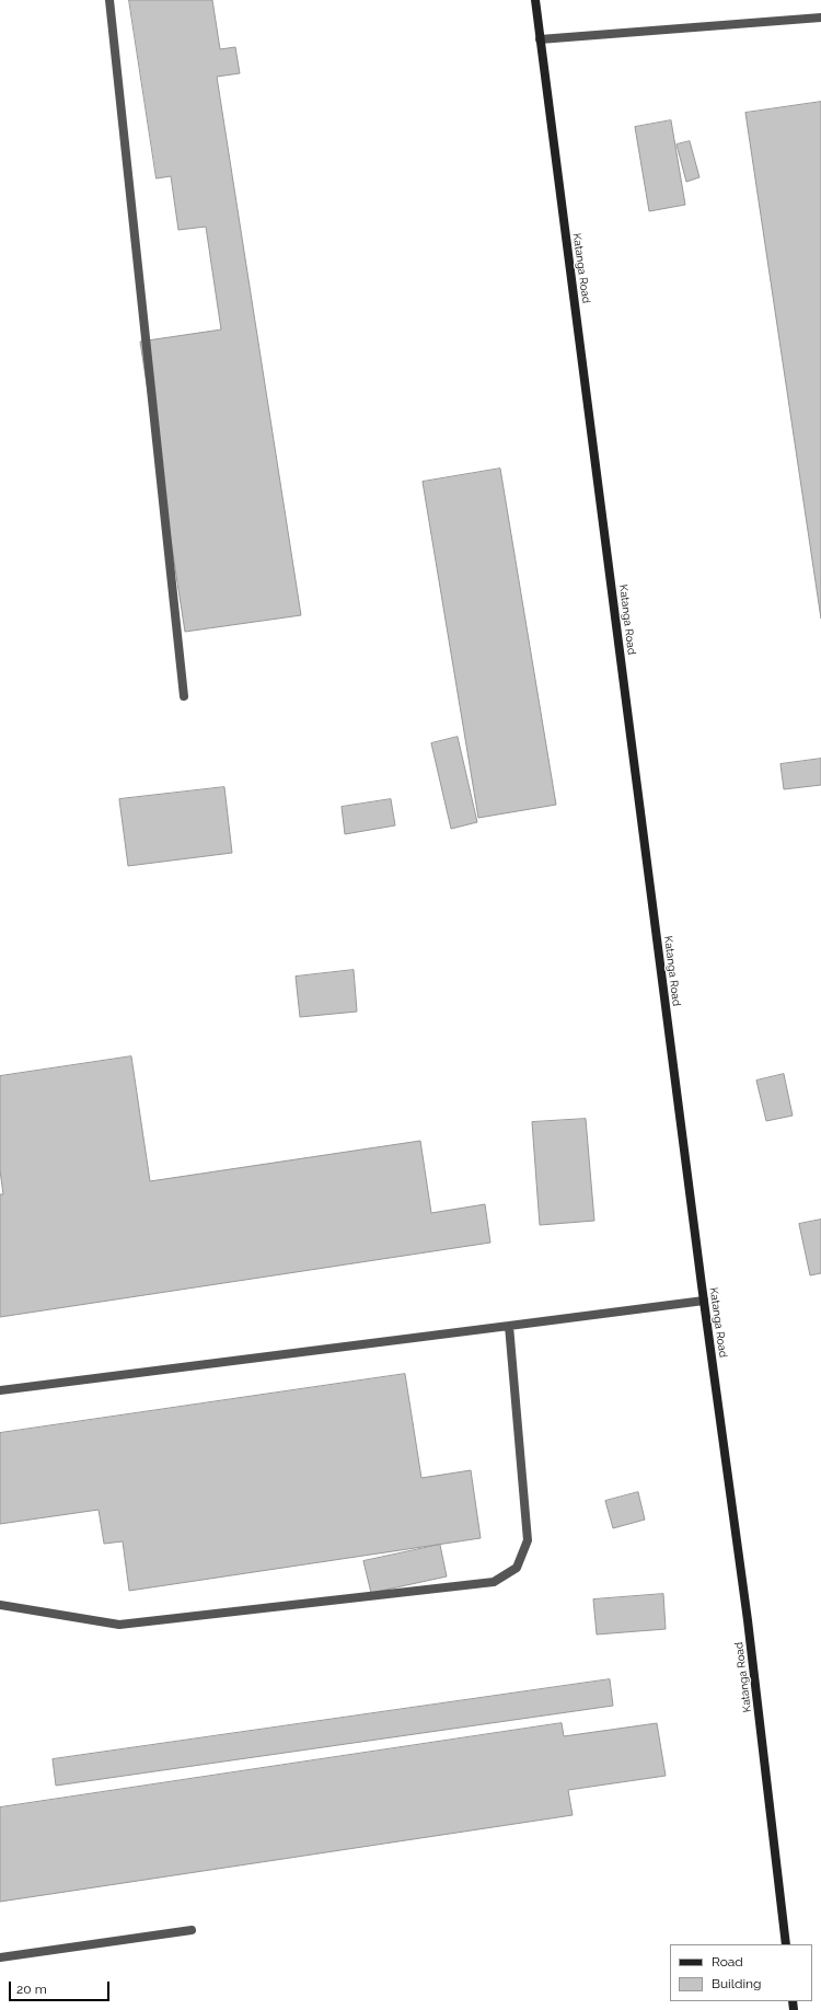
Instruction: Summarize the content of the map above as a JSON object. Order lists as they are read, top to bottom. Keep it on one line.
{"streets":{"street":["Katanga Road"]},"legend":["Road","Building"],"scale_bar":"20 m"}
